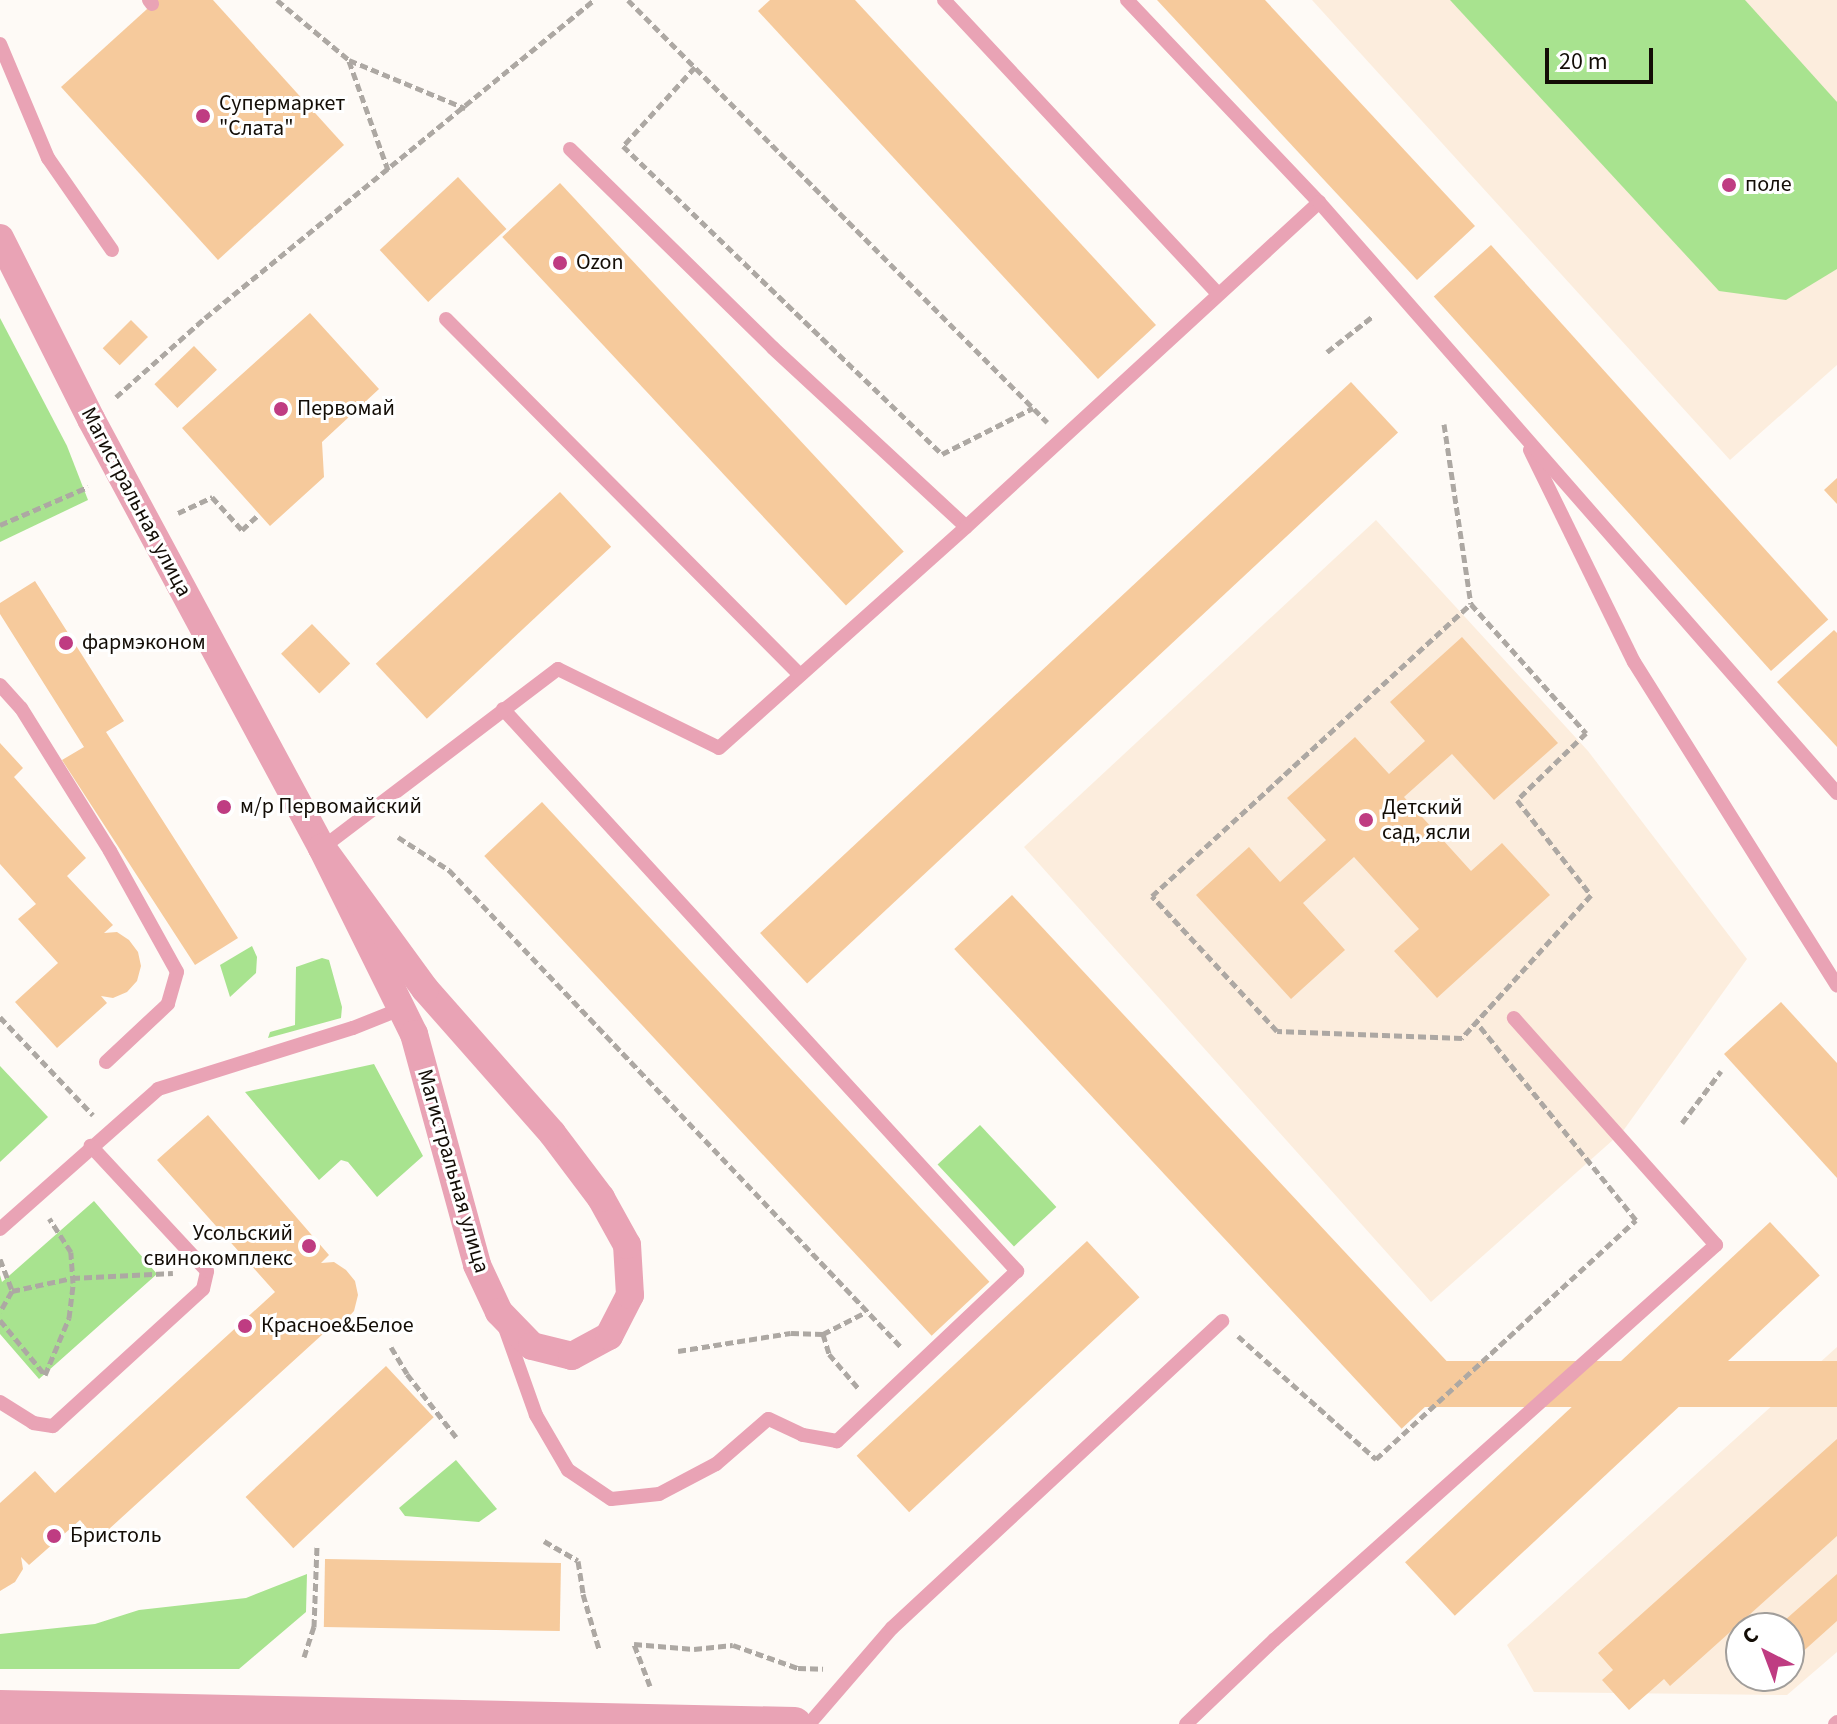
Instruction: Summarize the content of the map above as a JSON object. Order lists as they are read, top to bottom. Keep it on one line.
{"streets":{"street":["Магистральная улица"]},"places":["Супермаркет \"Слата\"","поле","Ozon","Первомай","фармэконом","м/р Первомайский","Детский сад, ясли","Усольский свинокомплекс","Красное&Белое","Бристоль"],"scale_bar":"20 m","north":"top left"}
